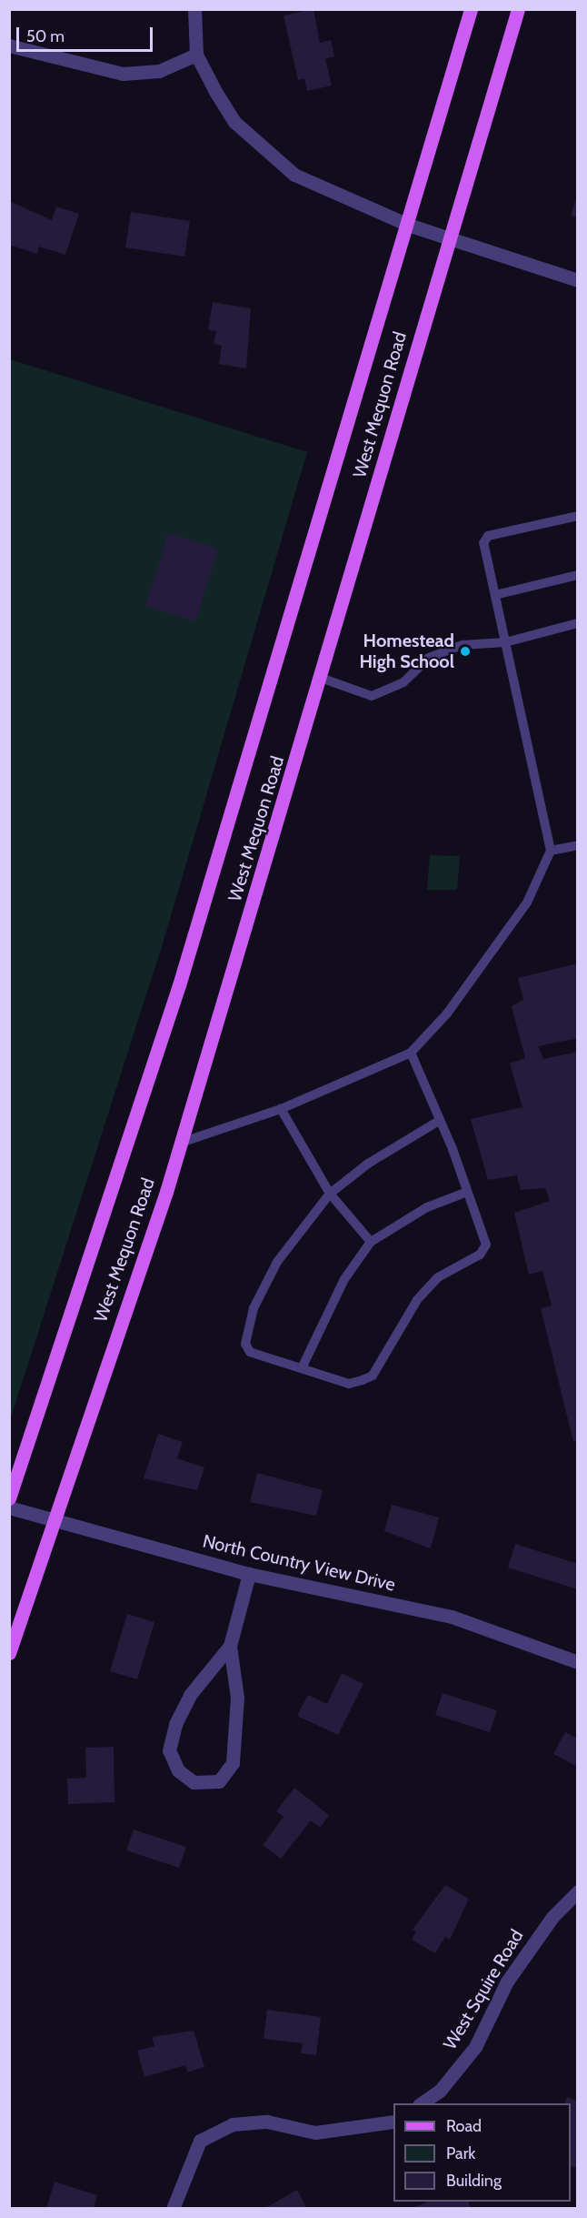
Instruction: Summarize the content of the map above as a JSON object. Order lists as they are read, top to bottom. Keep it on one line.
{"streets":{"main road":["West Mequon Road"],"street":["North Country View Drive","West Squire Road"]},"crossings":[["West Mequon Road","North Country View Drive"]],"places":["Homestead High School"],"legend":["Road","Park","Building"],"scale_bar":"50 m"}
